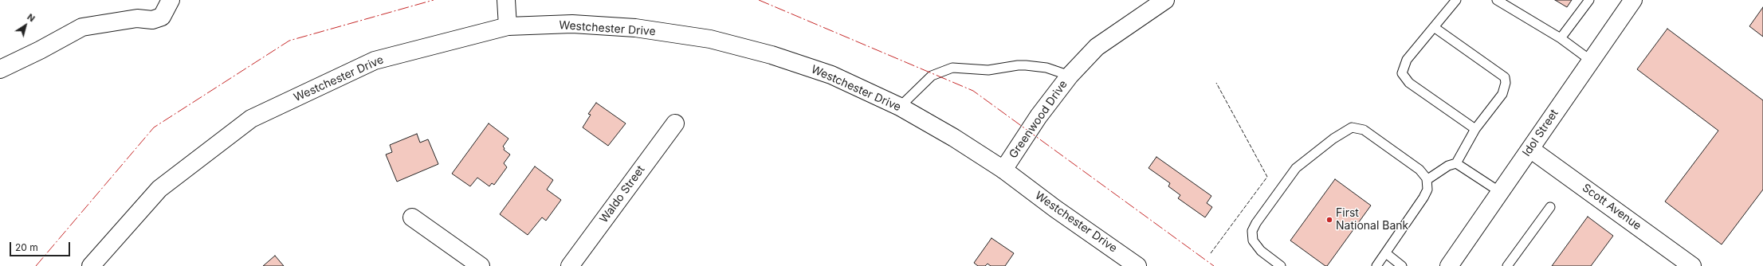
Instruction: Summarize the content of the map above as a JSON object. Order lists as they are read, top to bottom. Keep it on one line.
{"streets":{"street":["Westchester Drive","Greenwood Drive","Idol Street","Waldo Street","Scott Avenue"]},"crossings":[["Westchester Drive","Greenwood Drive"],["Idol Street","Scott Avenue"]],"places":["First National Bank"],"scale_bar":"20 m","north":"top right"}
